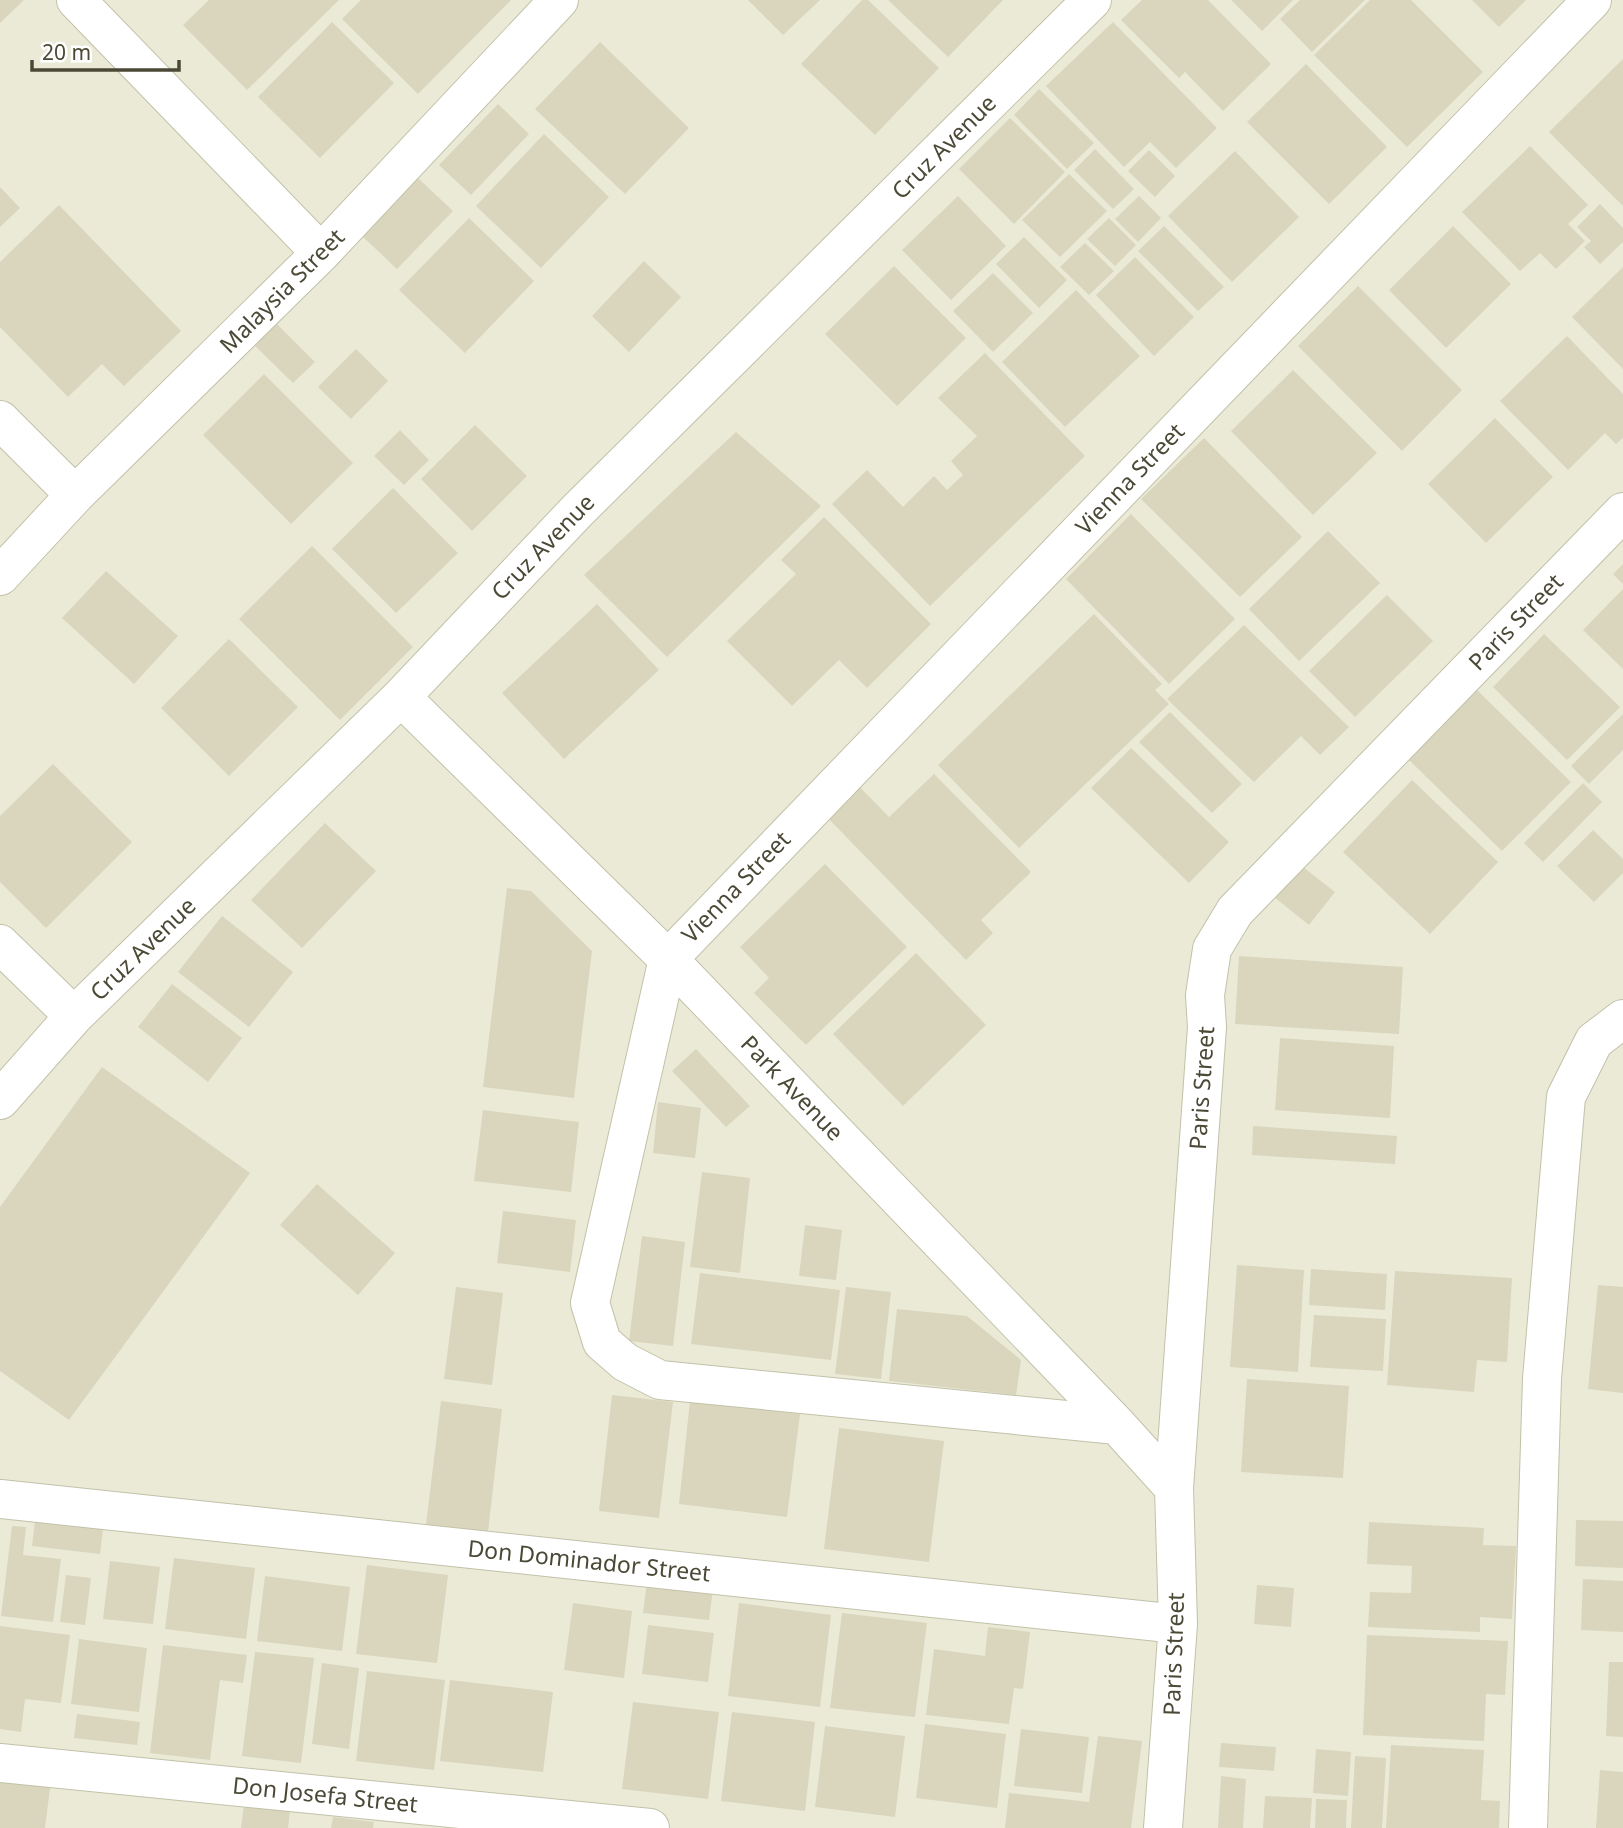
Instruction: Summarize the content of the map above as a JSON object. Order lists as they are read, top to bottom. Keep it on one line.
{"streets":{"street":["Cruz Avenue","Malaysia Street","Vienna Street","Paris Street","Park Avenue","Don Dominador Street","Don Josefa Street"]},"crossings":[["Cruz Avenue","Park Avenue"],["Vienna Street","Park Avenue"],["Paris Street","Park Avenue"],["Paris Street","Don Dominador Street"]],"scale_bar":"20 m"}
